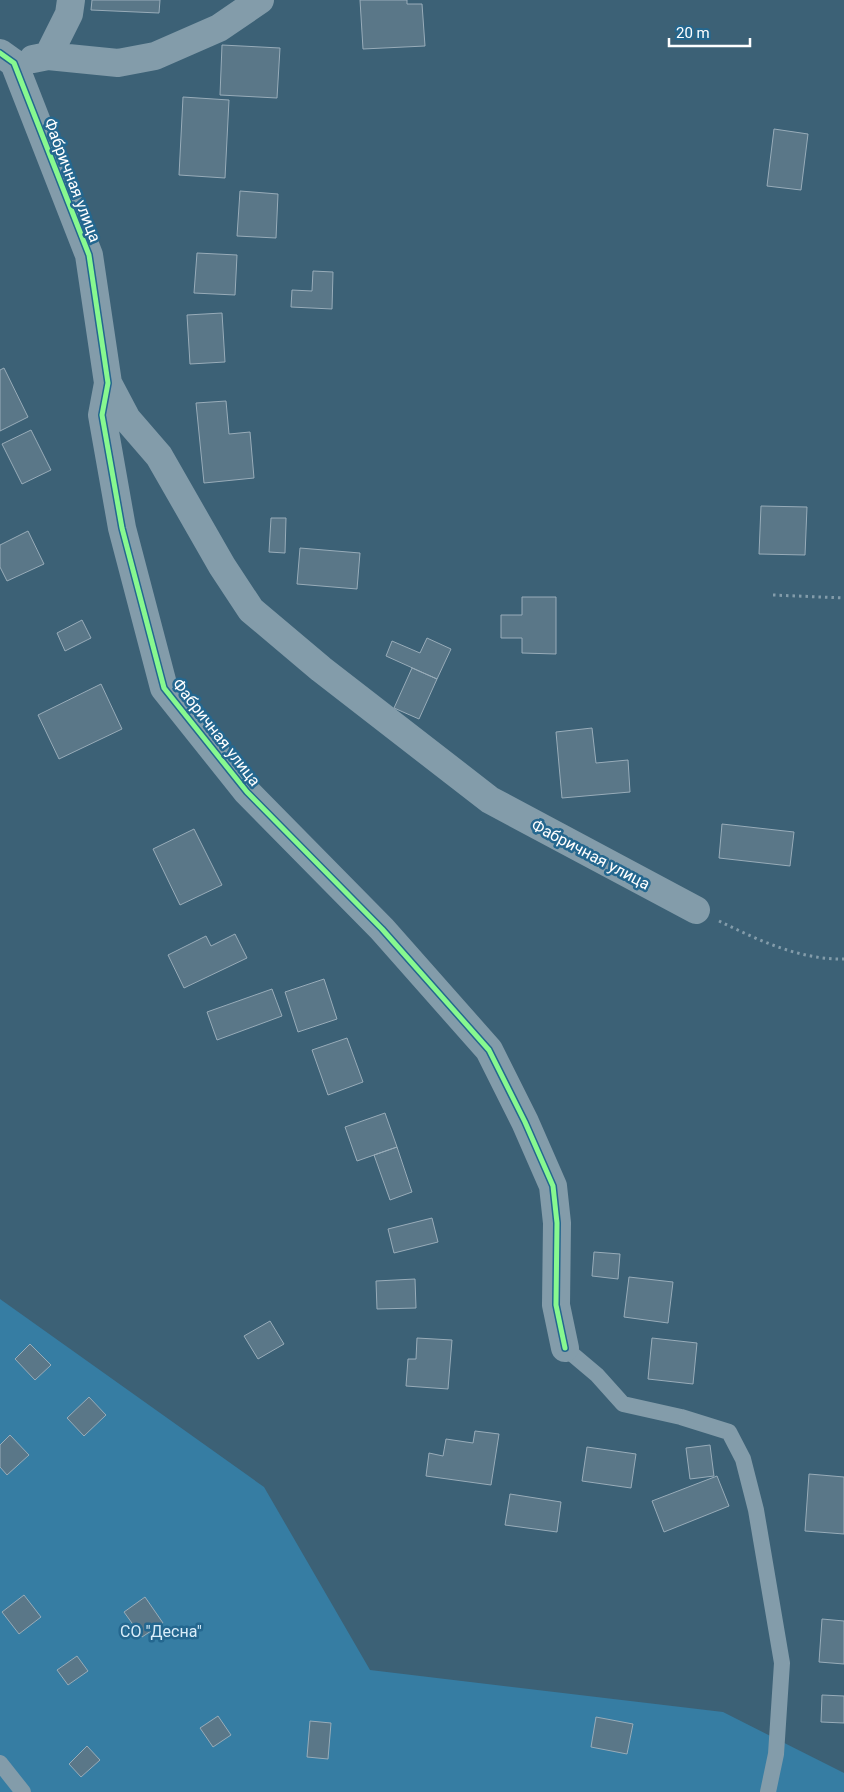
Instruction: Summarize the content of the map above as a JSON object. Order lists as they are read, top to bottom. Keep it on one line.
{"streets":{"street":["Фабричная улица"]},"parks":["СО \"Десна\""],"scale_bar":"20 m"}
